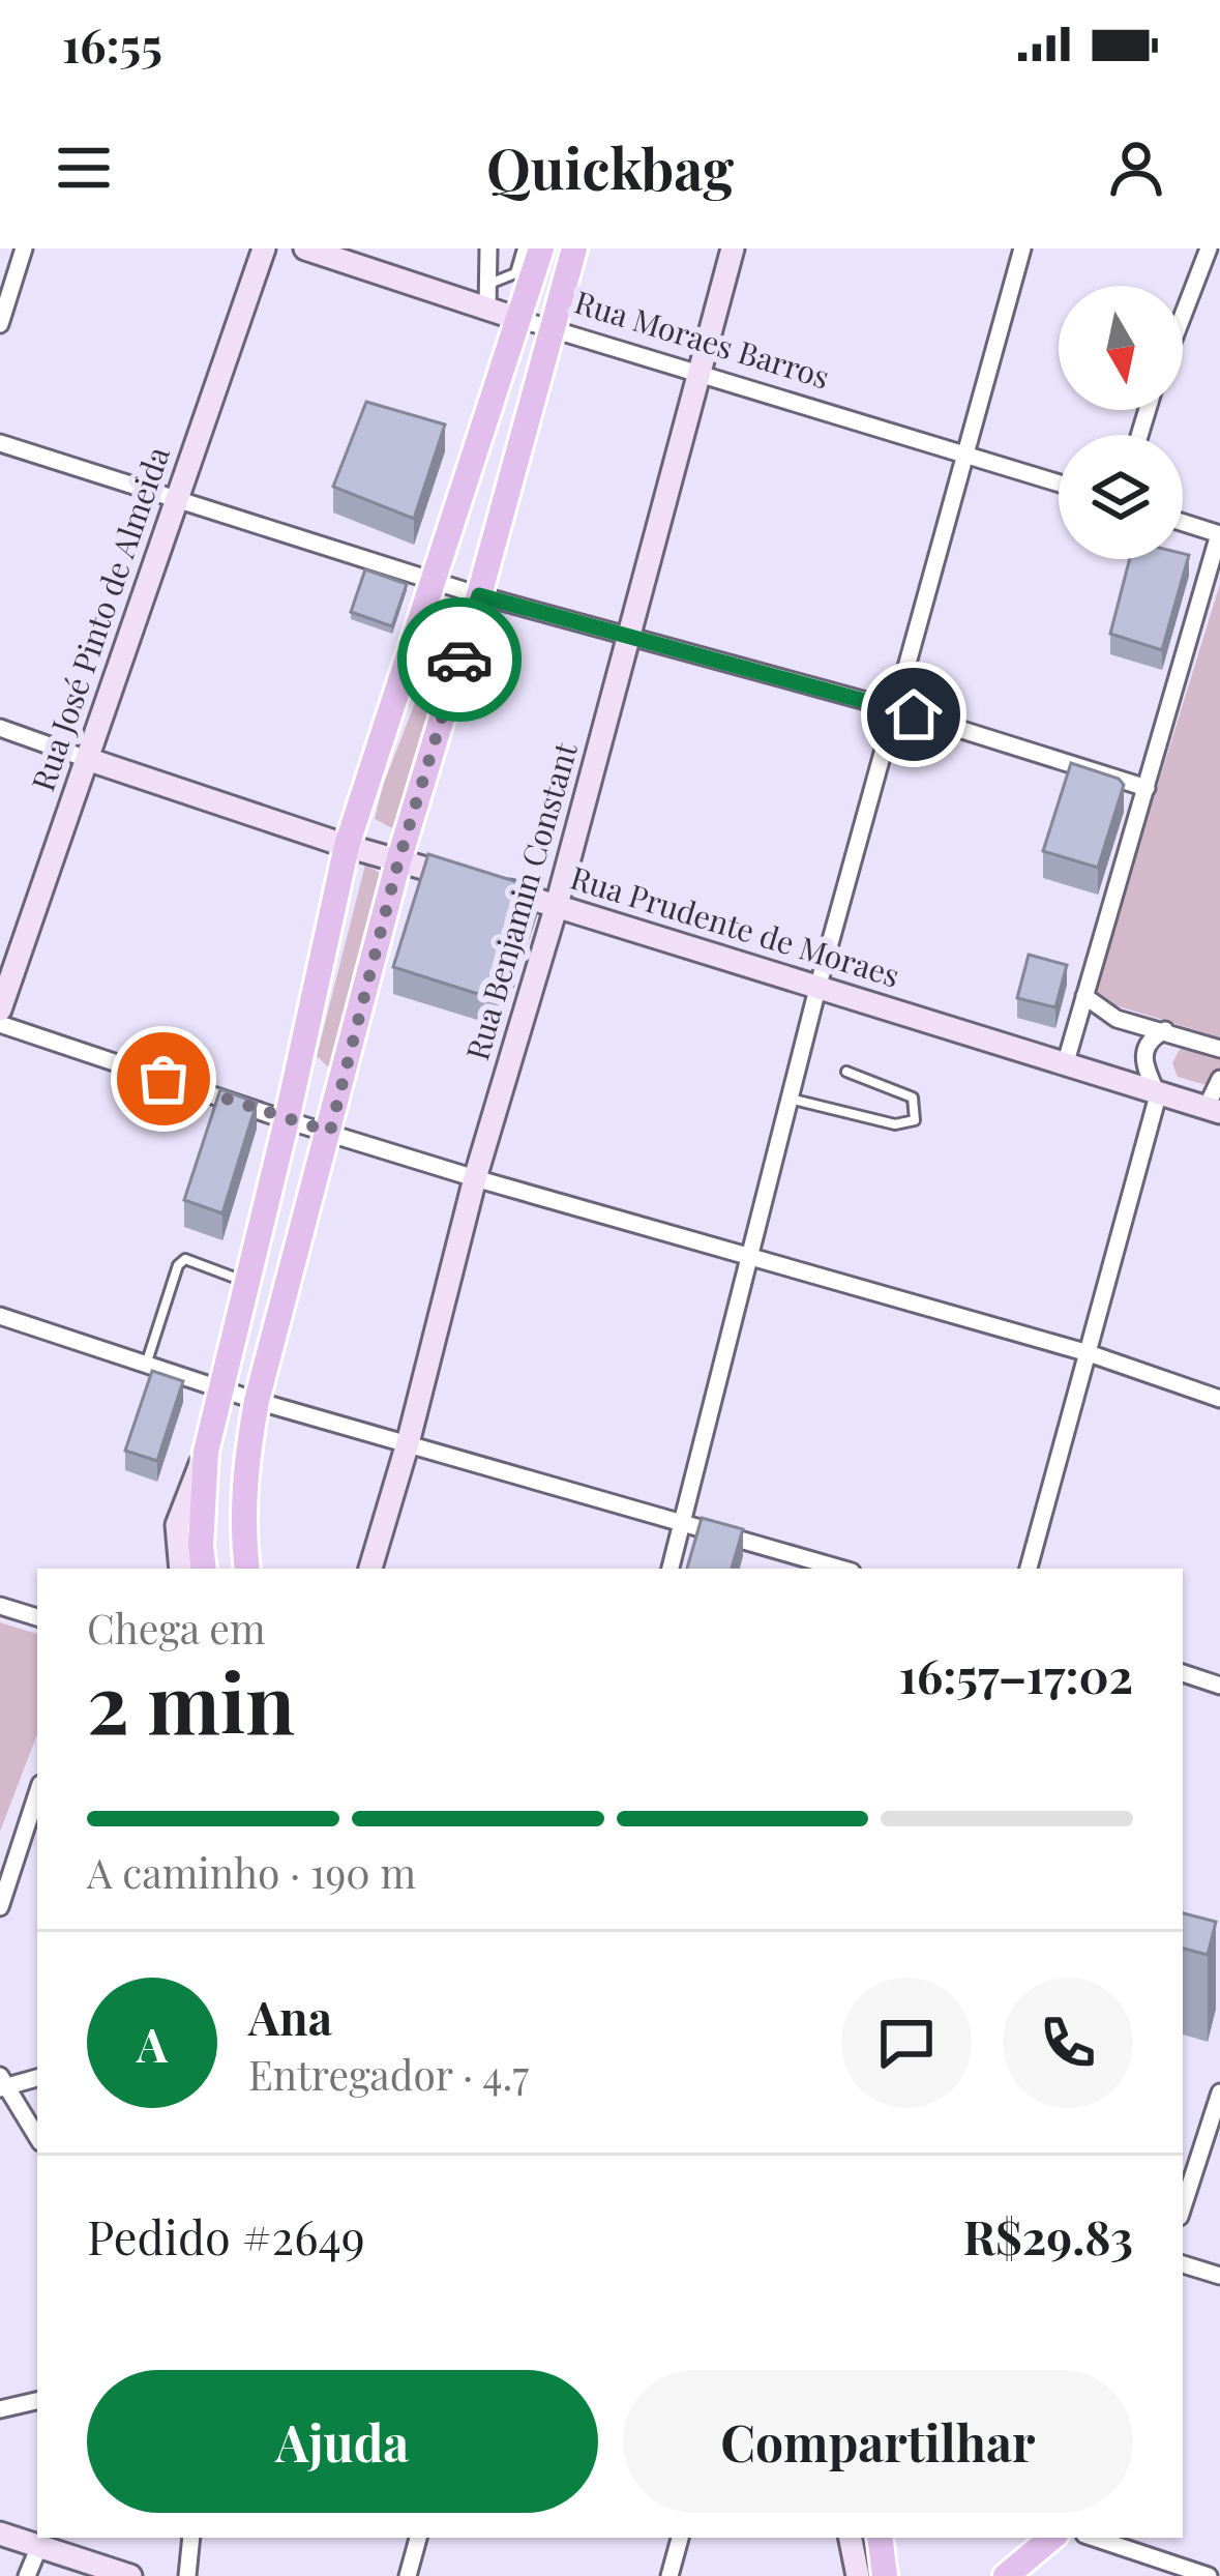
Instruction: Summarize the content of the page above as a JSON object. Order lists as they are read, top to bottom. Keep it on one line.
{"streets":{"street":["Rua Moraes Barros","Rua José Pinto de Almeida","Rua Benjamin Constant","Rua Prudente de Moraes"]},"crossings":[["Rua Moraes Barros","Rua Benjamin Constant"],["Rua José Pinto de Almeida","Rua Prudente de Moraes"],["Rua Benjamin Constant","Rua Prudente de Moraes"]],"north":"bottom","page":{"status":"16:55","header":"Quickbag","heading":["2 min","Chega em","16:57–17:02"],"panel":["Ana","Entregador · 4.7","Pedido #2649","R$29.83"],"bar":"A caminho · 190 m","round":"A","buttons":["Ajuda","Compartilhar"]}}
